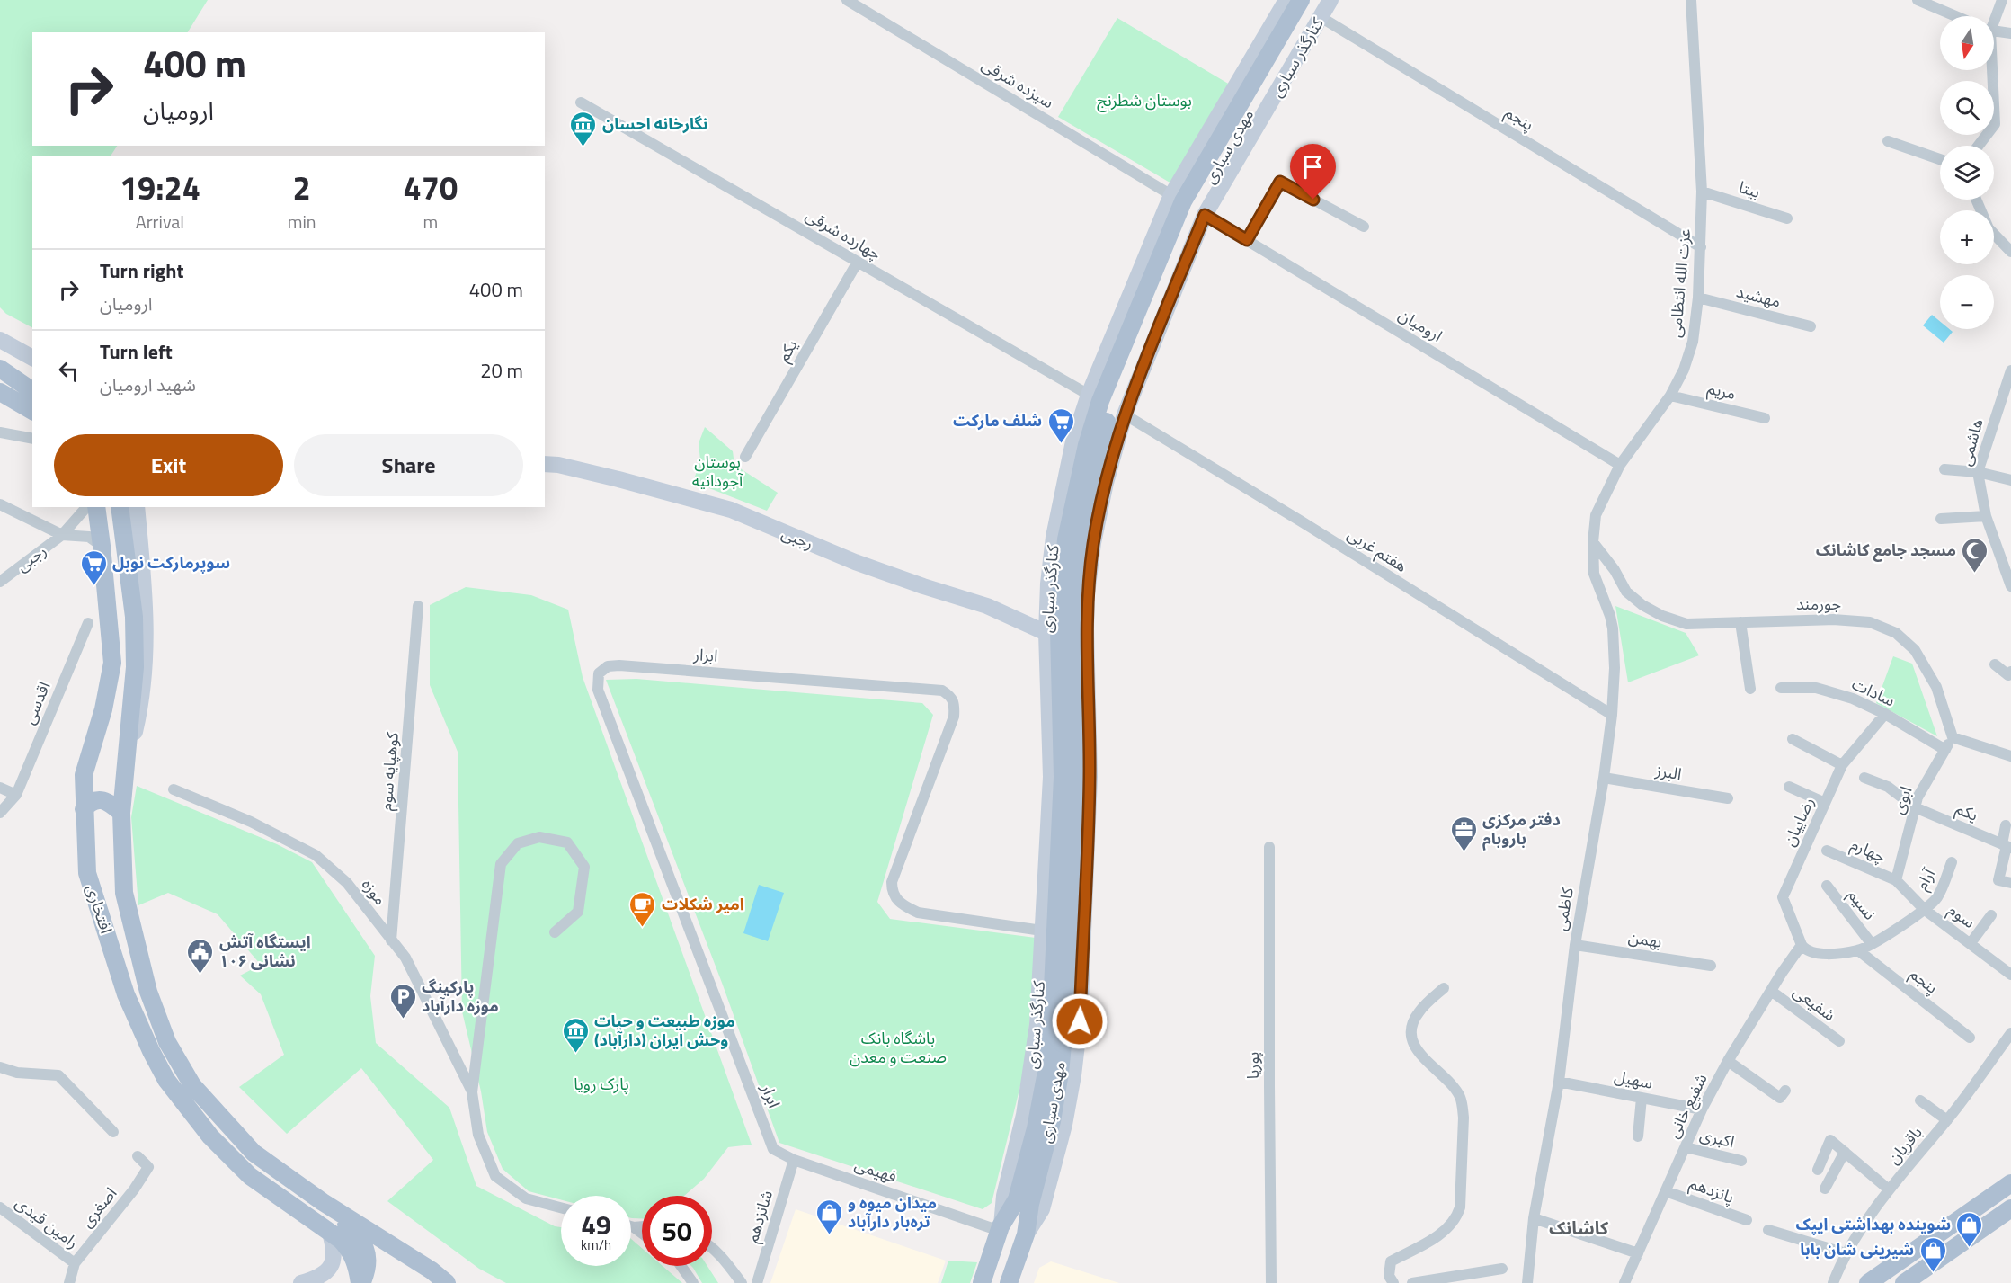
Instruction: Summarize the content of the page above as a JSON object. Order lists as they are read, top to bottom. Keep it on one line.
{"streets":{"main road":["کنارگذر سباری","مهدی سباری","رجبی","افتخاری"],"street":["سیزده شرقی","پنجم","بیتا","چهارده شرقی","عزت الله انتظامی","مهشید","ارومیان","یکم","مریم","هاشمی","هفتم غربی","جورمند","ابرار","سادات","اقدسی","کوهپایه سوم","البرز","ابوی","رضاییان","چهارم","آرام","موزه","نسیم","کاظمی","سوم","بهمن","شفیعی","پوریا","سهیل","شفیع خانی","اکبری","باقریان","فهیمی","پانزدهم","اصغری","شانزدهم","رامین قیدی"]},"crossings":[["کنارگذر سباری","سیزده شرقی"],["کنارگذر سباری","پنجم"],["کنارگذر سباری","مهدی سباری"],["کنارگذر سباری","چهارده شرقی"],["کنارگذر سباری","ارومیان"],["کنارگذر سباری","رجبی"],["کنارگذر سباری","هفتم غربی"],["کنارگذر سباری","ابرار"],["کنارگذر سباری","فهیمی"],["سیزده شرقی","مهدی سباری"],["سیزده شرقی","ارومیان"],["پنجم","عزت الله انتظامی"],["مهدی سباری","چهارده شرقی"],["مهدی سباری","ارومیان"],["مهدی سباری","هفتم غربی"],["بیتا","عزت الله انتظامی"],["چهارده شرقی","یکم"],["چهارده شرقی","هفتم غربی"],["عزت الله انتظامی","مهشید"],["عزت الله انتظامی","ارومیان"],["عزت الله انتظامی","مریم"],["عزت الله انتظامی","جورمند"],["عزت الله انتظامی","کاظمی"],["یکم","ابوی"],["هفتم غربی","کاظمی"],["جورمند","ابوی"],["جورمند","کاظمی"],["ابرار","فهیمی"],["سادات","ابوی"],["سادات","رضاییان"],["کوهپایه سوم","موزه"],["البرز","کاظمی"],["ابوی","چهارم"],["ابوی","سوم"],["رضاییان","شفیع خانی"],["چهارم","سوم"],["آرام","سوم"],["کاظمی","بهمن"],["کاظمی","سهیل"],["شفیعی","شفیع خانی"],["سهیل","شفیع خانی"],["شفیع خانی","اکبری"],["شفیع خانی","پانزدهم"],["فهیمی","شانزدهم"],["اصغری","رامین قیدی"]],"districts":["کاشانک"],"parks":["بوستان شطرنج","بوستان آجودانیه","باشگاه بانک صنعت و معدن","پارک رویا"],"places":{"museum":["نگارخانه احسان","موزه طبیعت و حیات وحش ایران (دارآباد)"],"supermarket":["شلف مارکت","سوپرمارکت نوبل"],"mosque":["مسجد جامع کاشانک"],"office":["دفتر مرکزی باروبام"],"cafe":["امیر شکلات"],"public building":["ایستگاه آتش نشانی ۱۰۶"],"parking":["پارکینگ موزه دارآباد"],"shop":["میدان میوه و تره‌بار دارآباد","شوینده بهداشتی ایپک","شیرینی شان بابا"]},"north":"bottom","page":{"map_buttons":["+","−"],"turn":["400 m","ارومیان"],"eta":["19:24","Arrival","2","min","470","m"],"list":[{"name":"Turn right","note":"ارومیان","value":"400 m"},{"name":"Turn left","note":"شهید ارومیان","value":"20 m"}],"buttons":["Exit","Share"],"speed":"49 km/h","limit":"50"}}
